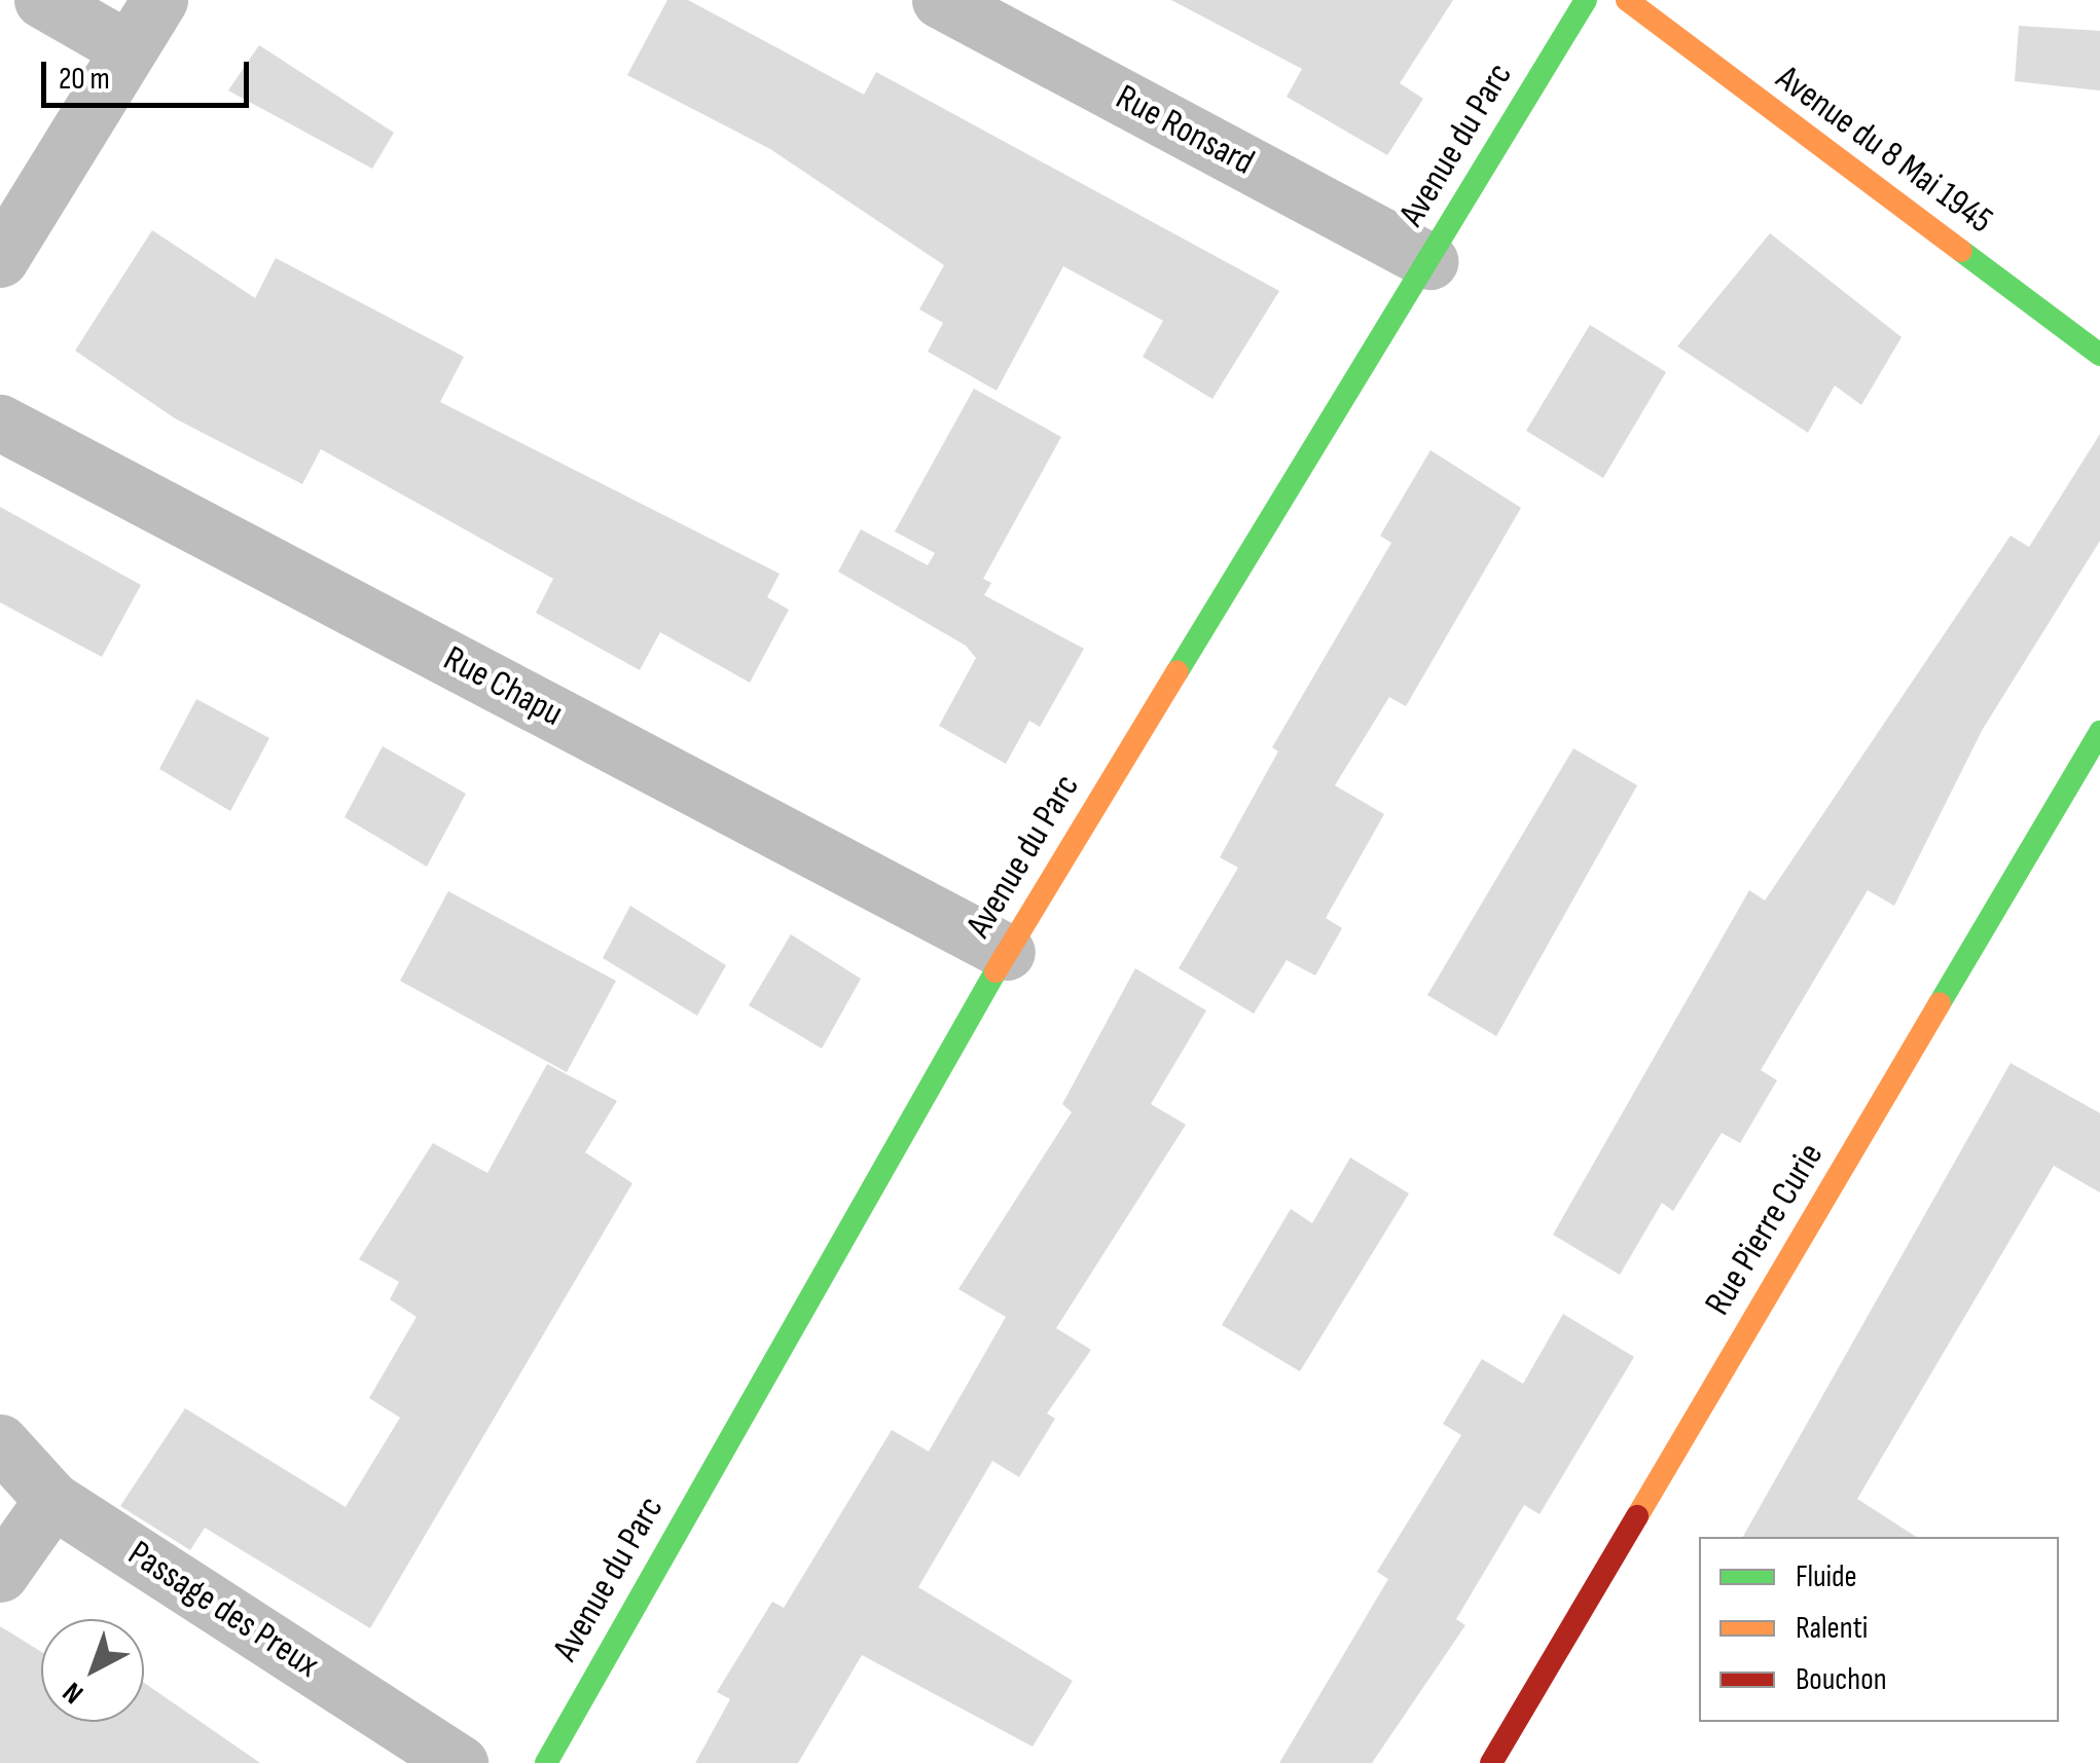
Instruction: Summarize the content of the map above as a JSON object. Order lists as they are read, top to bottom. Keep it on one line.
{"streets":{"street":["Rue Ronsard","Avenue du Parc","Avenue du 8 Mai 1945","Rue Chapu","Rue Pierre Curie","Passage des Preux"]},"crossings":[["Rue Ronsard","Avenue du Parc"],["Avenue du Parc","Rue Chapu"]],"legend":["Fluide","Ralenti","Bouchon"],"scale_bar":"20 m","north":"bottom left"}
